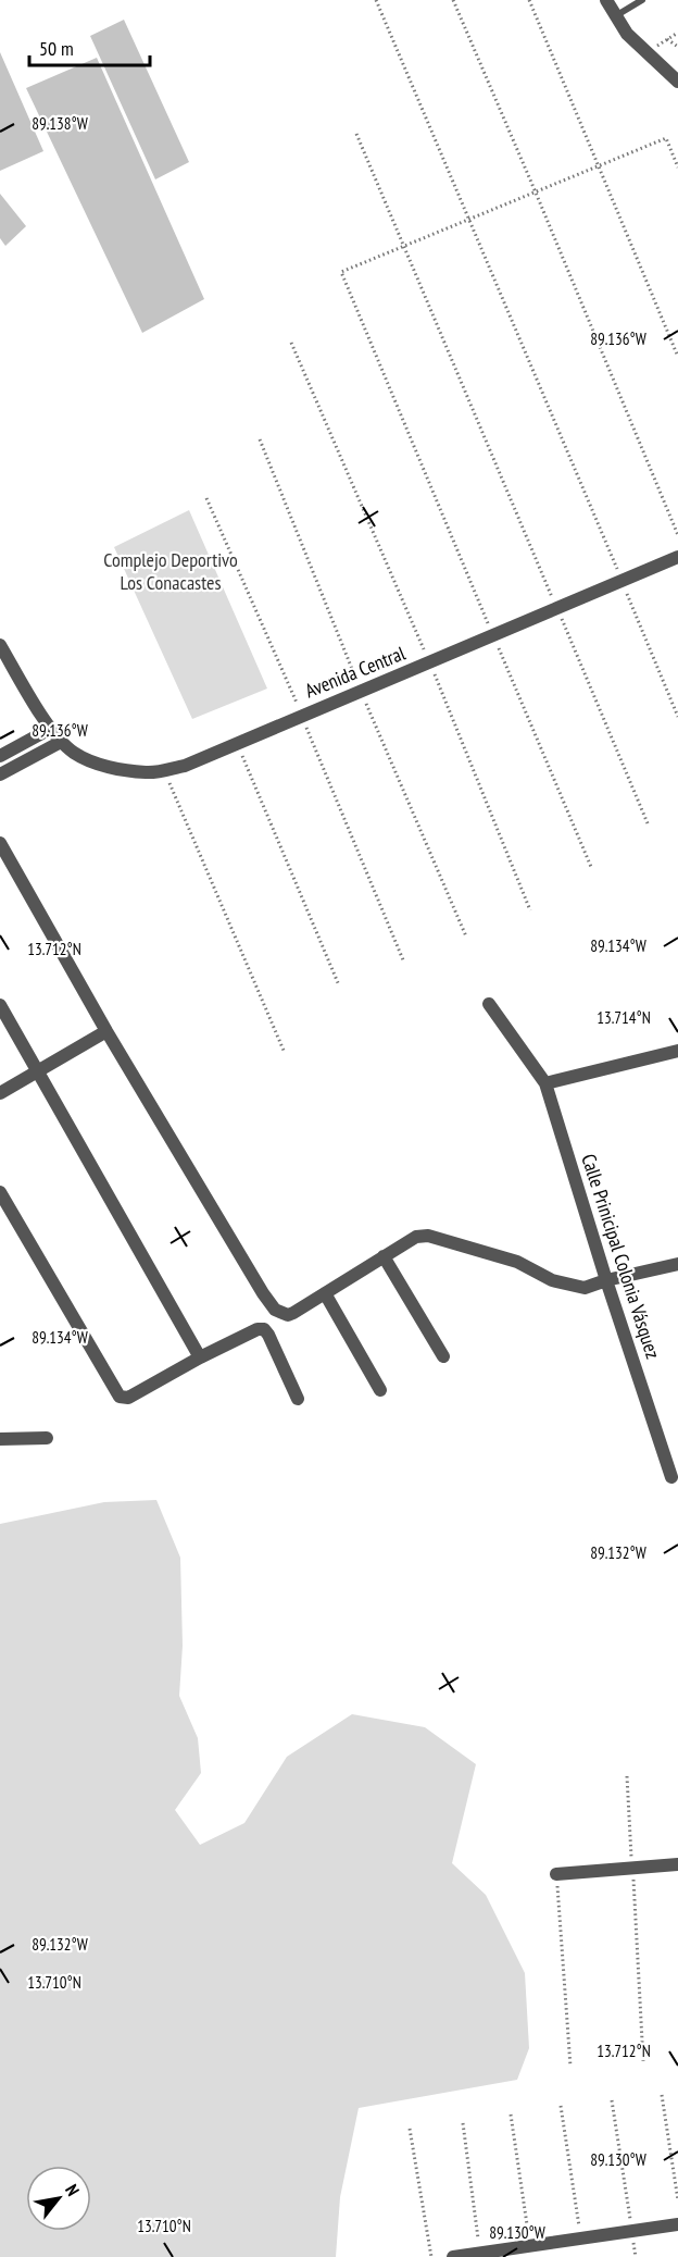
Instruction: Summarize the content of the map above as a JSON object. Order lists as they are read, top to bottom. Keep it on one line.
{"streets":{"street":["Avenida Central","Calle Prinicipal Colonia Vásquez"]},"parks":["Complejo Deportivo Los Conacastes"],"scale_bar":"50 m","north":"top right","coordinates":["89.138°W","89.136°W","89.134°W","13.712°N","13.714°N","89.132°W","13.710°N","89.130°W"]}
